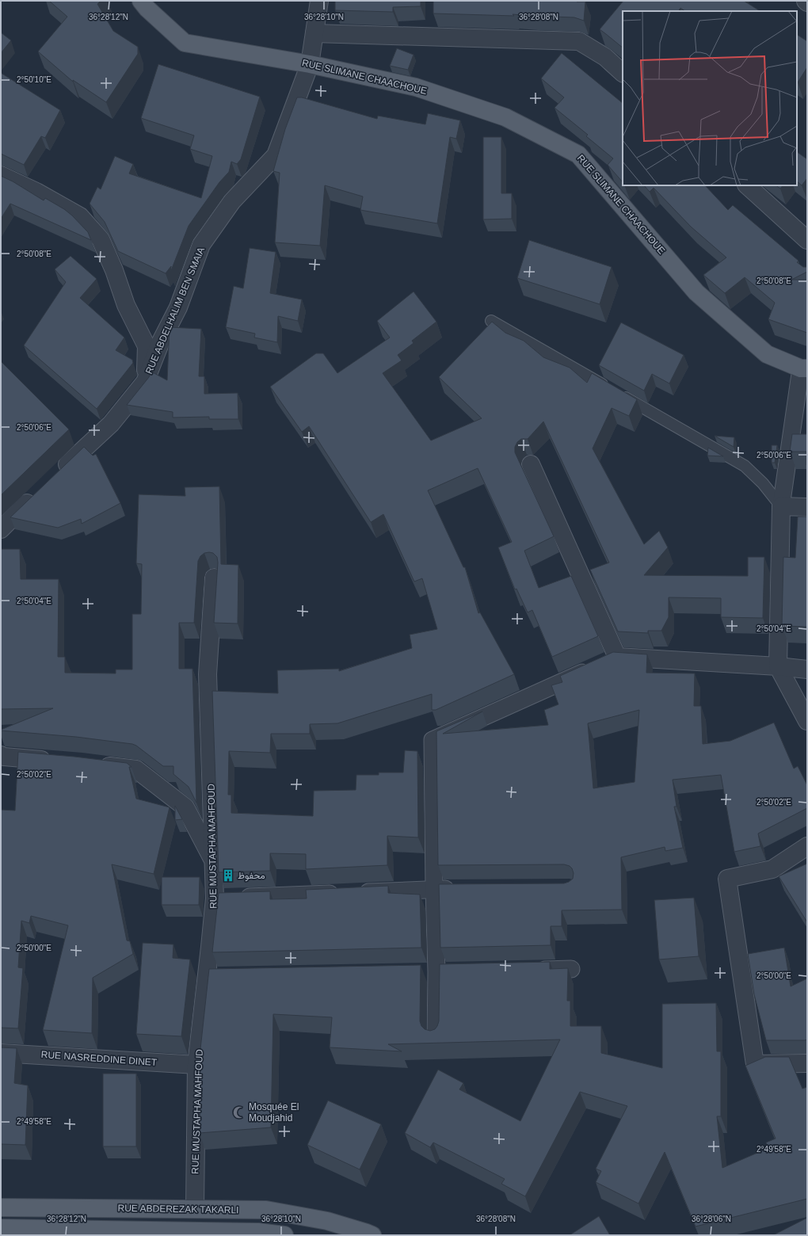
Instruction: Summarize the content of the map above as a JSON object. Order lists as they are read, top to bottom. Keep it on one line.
{"streets":{"main road":["RUE SLIMANE CHAACHOUE","RUE ABDEREZAK TAKARLI"],"street":["RUE ABDELHALIM BEN SMAIA","RUE MUSTAPHA MAHFOUD","RUE NASREDDINE DINET"]},"crossings":[["RUE SLIMANE CHAACHOUE","RUE ABDELHALIM BEN SMAIA"],["RUE MUSTAPHA MAHFOUD","RUE NASREDDINE DINET"],["RUE MUSTAPHA MAHFOUD","RUE ABDEREZAK TAKARLI"]],"places":{"building":["محفوظ"],"mosque":["Mosquée El Moudjahid"]},"coordinates":["36°28'12\"N","36°28'10\"N","36°28'08\"N","2°50'10\"E","2°50'08\"E","2°50'06\"E","2°50'04\"E","2°50'02\"E","2°50'00\"E","2°49'58\"E","36°28'06\"N"]}
